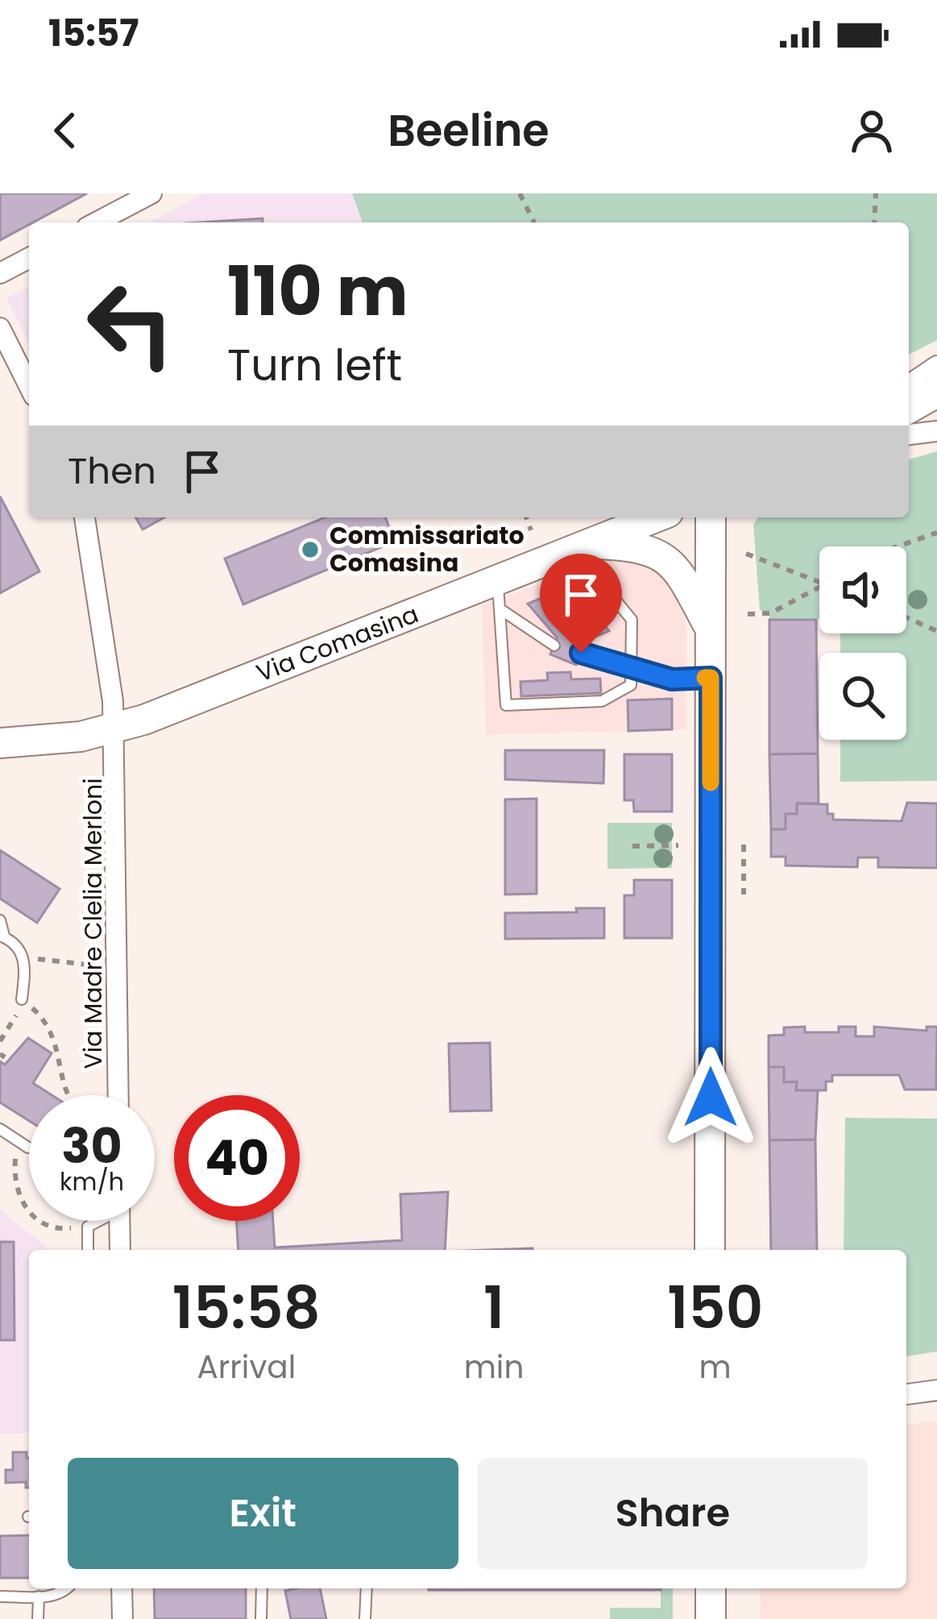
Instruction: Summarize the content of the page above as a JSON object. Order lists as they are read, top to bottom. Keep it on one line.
{"streets":{"street":["Via Comasina","Via Madre Clelia Merloni"]},"crossings":[["Via Comasina","Via Madre Clelia Merloni"]],"places":["Commissariato Comasina"],"page":{"status":"15:57","header":"Beeline","turn":["110 m","Turn left"],"then":"Then","speed":"30 km/h","limit":"40","eta":["15:58","Arrival","1","min","150","m"],"buttons":["Exit","Share"]}}
